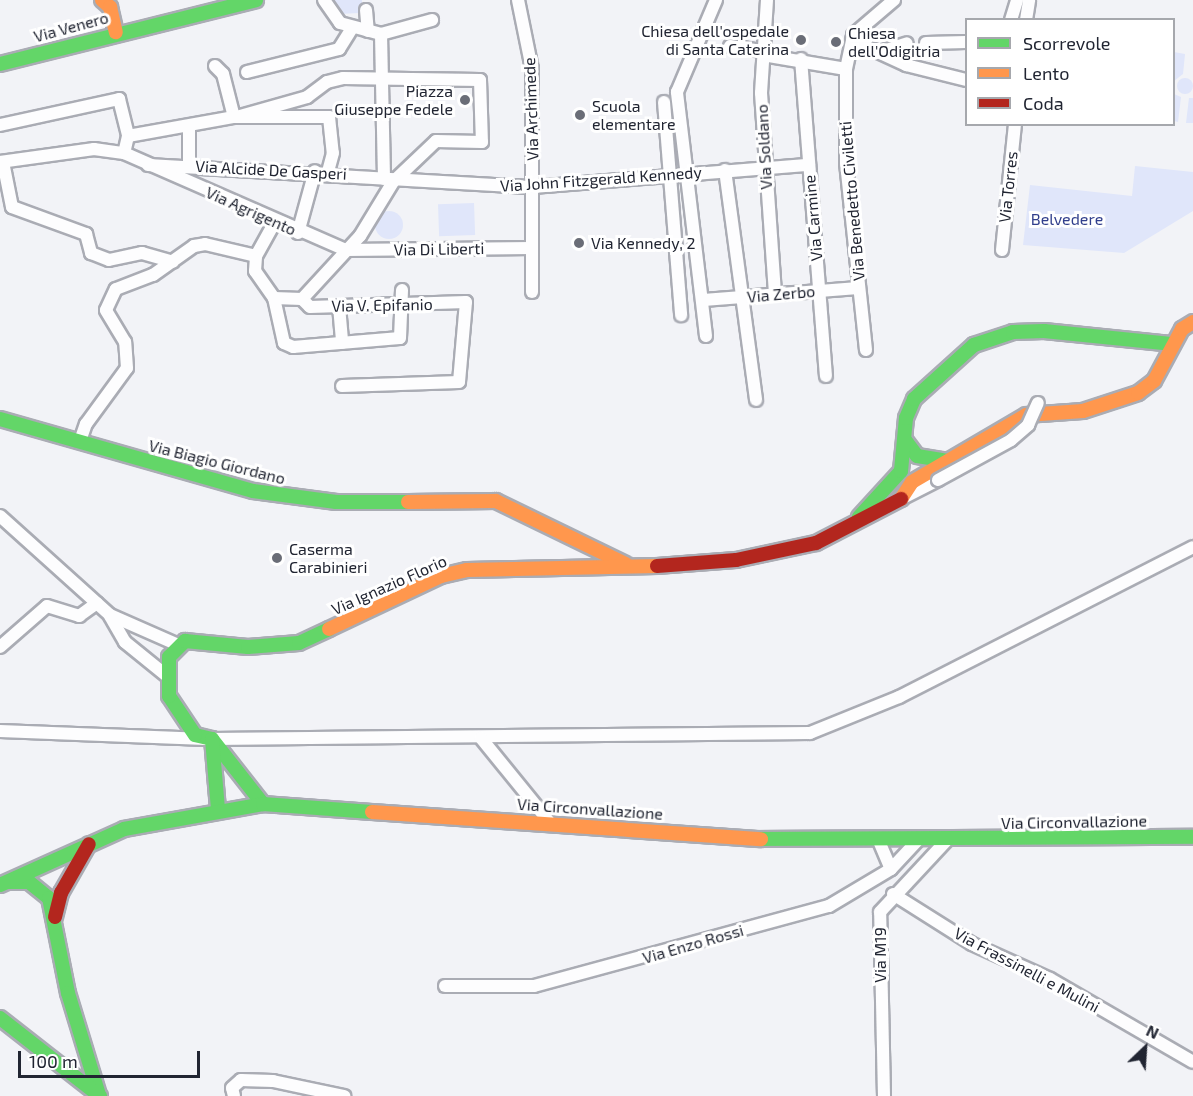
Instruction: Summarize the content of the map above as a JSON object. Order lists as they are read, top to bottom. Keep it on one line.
{"streets":{"street":["Via Venero","Via Archimede","Via Soldano","Via Alcide De Gasperi","Via John Fitzgerald Kennedy","Via Torres","Via Benedetto Civiletti","Via Agrigento","Via Carmine","Via Di Liberti","Via Zerbo","Via V. Epifanio","Via Biagio Giordano","Via Ignazio Florio","Via Circonvallazione","Via Enzo Rossi","Via M19","Via Frassinelli e Mulini"]},"crossings":[["Via Archimede","Via John Fitzgerald Kennedy"],["Via Archimede","Via Di Liberti"],["Via Soldano","Via John Fitzgerald Kennedy"],["Via Soldano","Via Zerbo"],["Via Alcide De Gasperi","Via John Fitzgerald Kennedy"],["Via Alcide De Gasperi","Via Agrigento"],["Via John Fitzgerald Kennedy","Via Carmine"],["Via Benedetto Civiletti","Via Zerbo"],["Via Agrigento","Via Di Liberti"],["Via Carmine","Via Zerbo"],["Via Biagio Giordano","Via Ignazio Florio"],["Via Circonvallazione","Via Enzo Rossi"],["Via Circonvallazione","Via M19"],["Via M19","Via Frassinelli e Mulini"]],"parks":["Belvedere"],"places":["Chiesa dell'ospedale di Santa Caterina","Chiesa dell'Odigitria","Piazza Giuseppe Fedele","Scuola elementare","Via Kennedy, 2","Caserma Carabinieri"],"legend":["Scorrevole","Lento","Coda"],"scale_bar":"100 m","north":"top right"}
